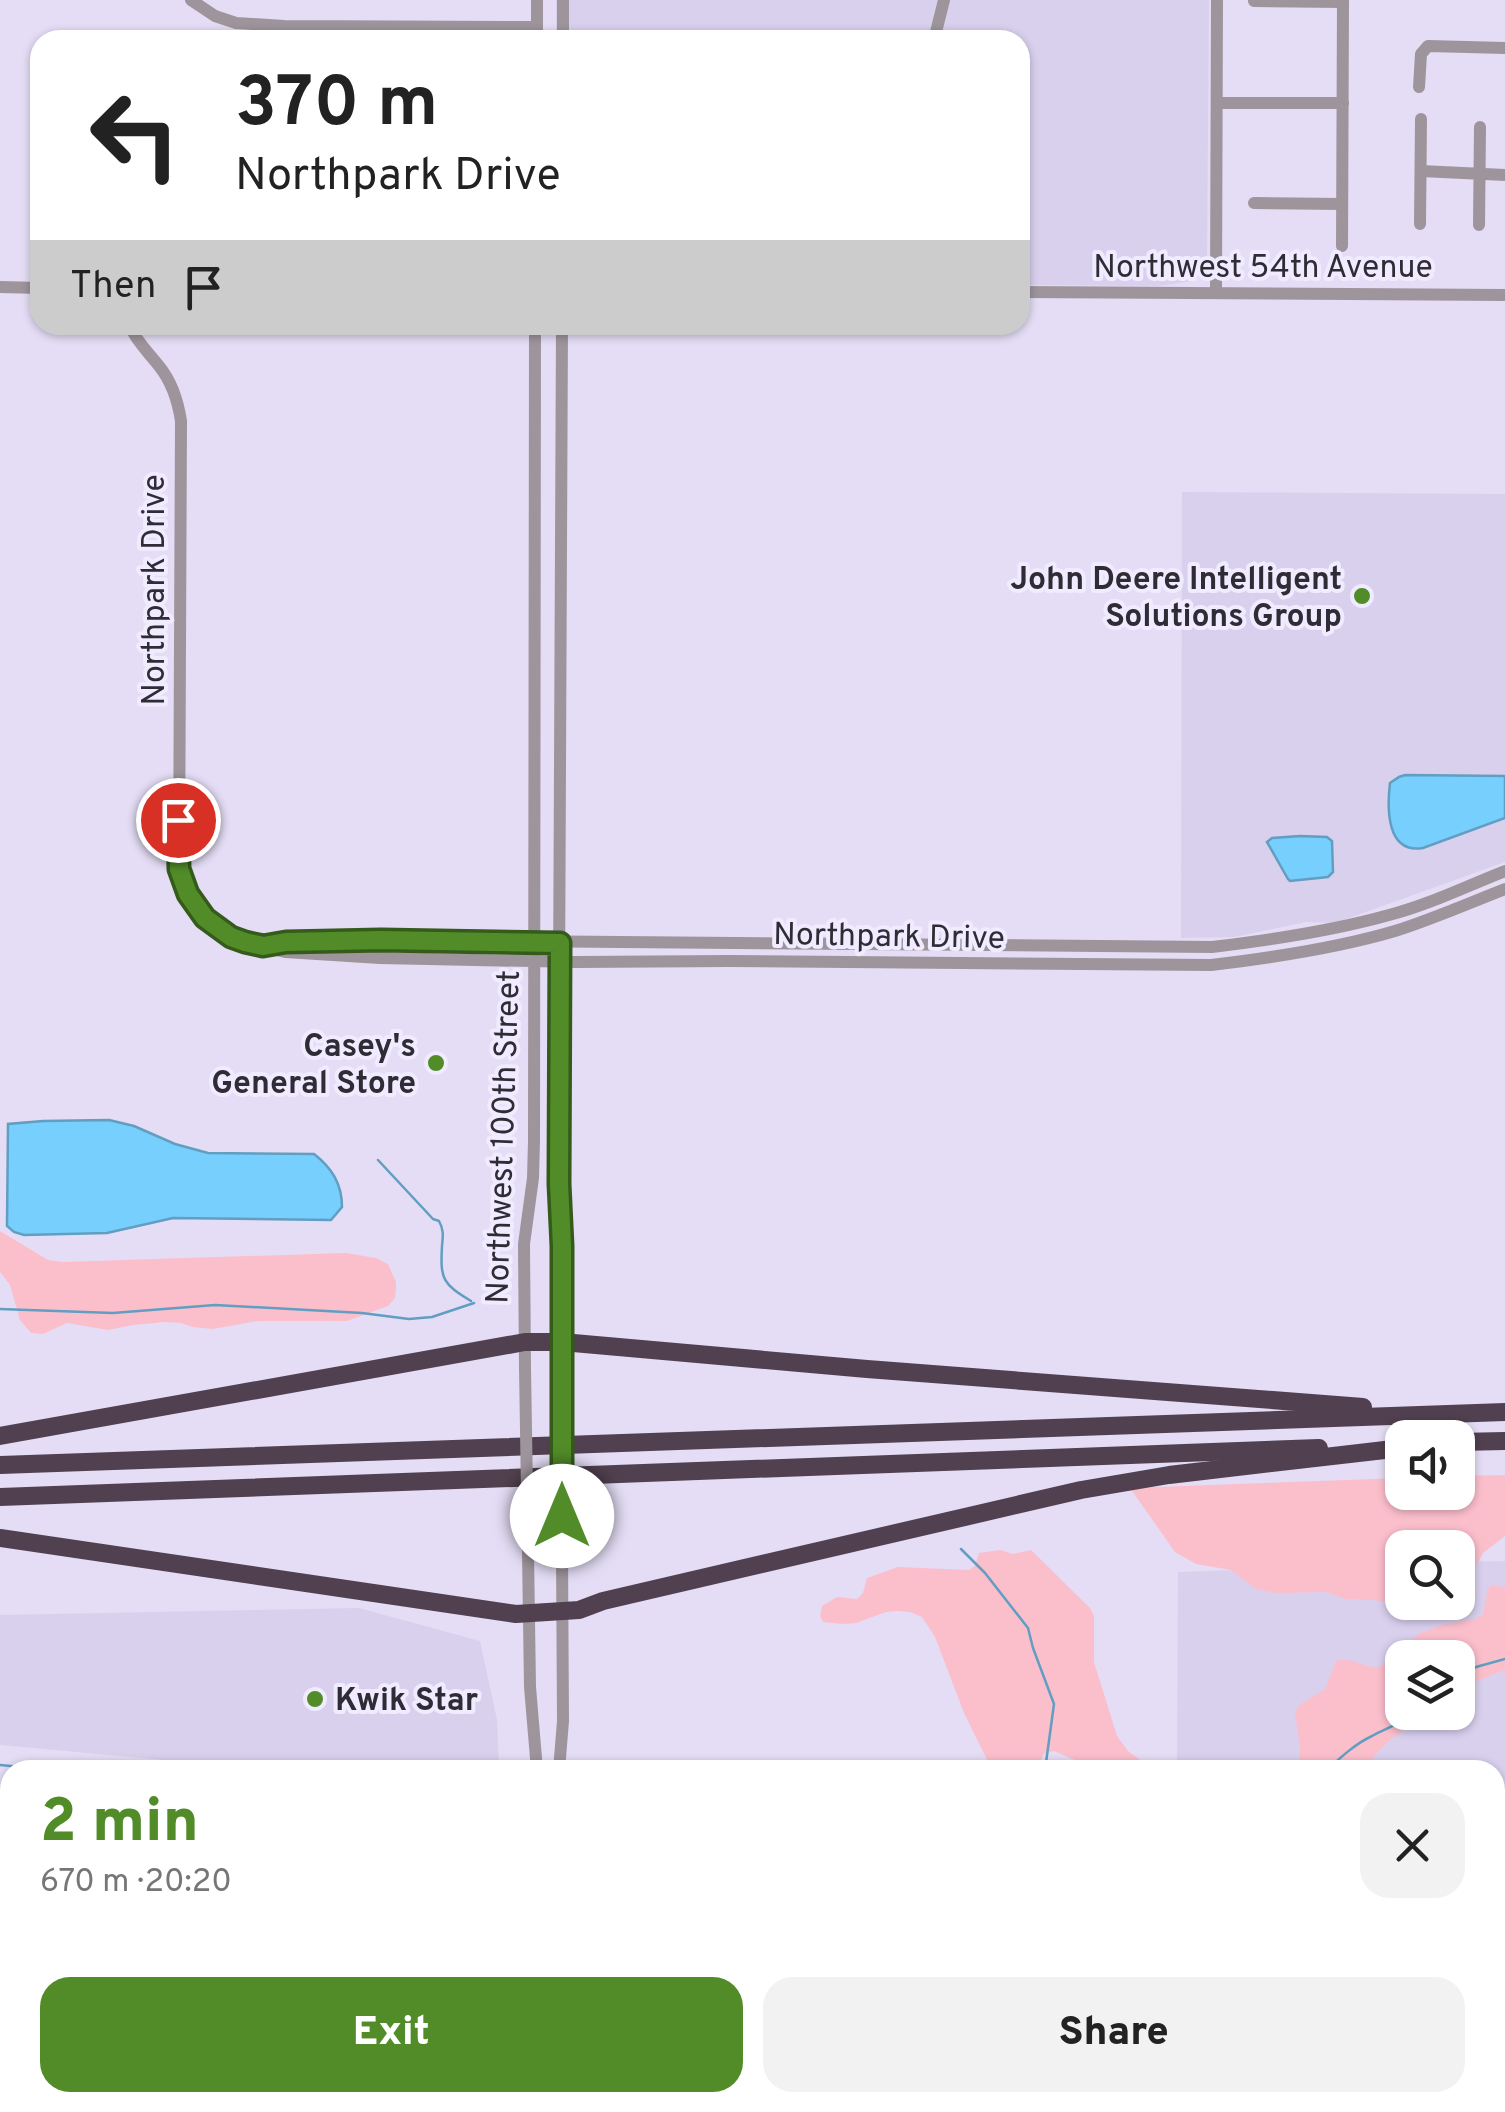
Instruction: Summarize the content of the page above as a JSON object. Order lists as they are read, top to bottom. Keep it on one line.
{"streets":{"street":["Northwest 54th Avenue","Northpark Drive","Northwest 100th Street"]},"crossings":[["Northpark Drive","Northwest 100th Street"]],"places":["John Deere Intelligent Solutions Group","Casey's General Store","Kwik Star"],"page":{"turn":["370 m","Northpark Drive"],"then":"Then","heading":["2 min","670 m · 20:20"],"buttons":["Exit","Share"]}}
